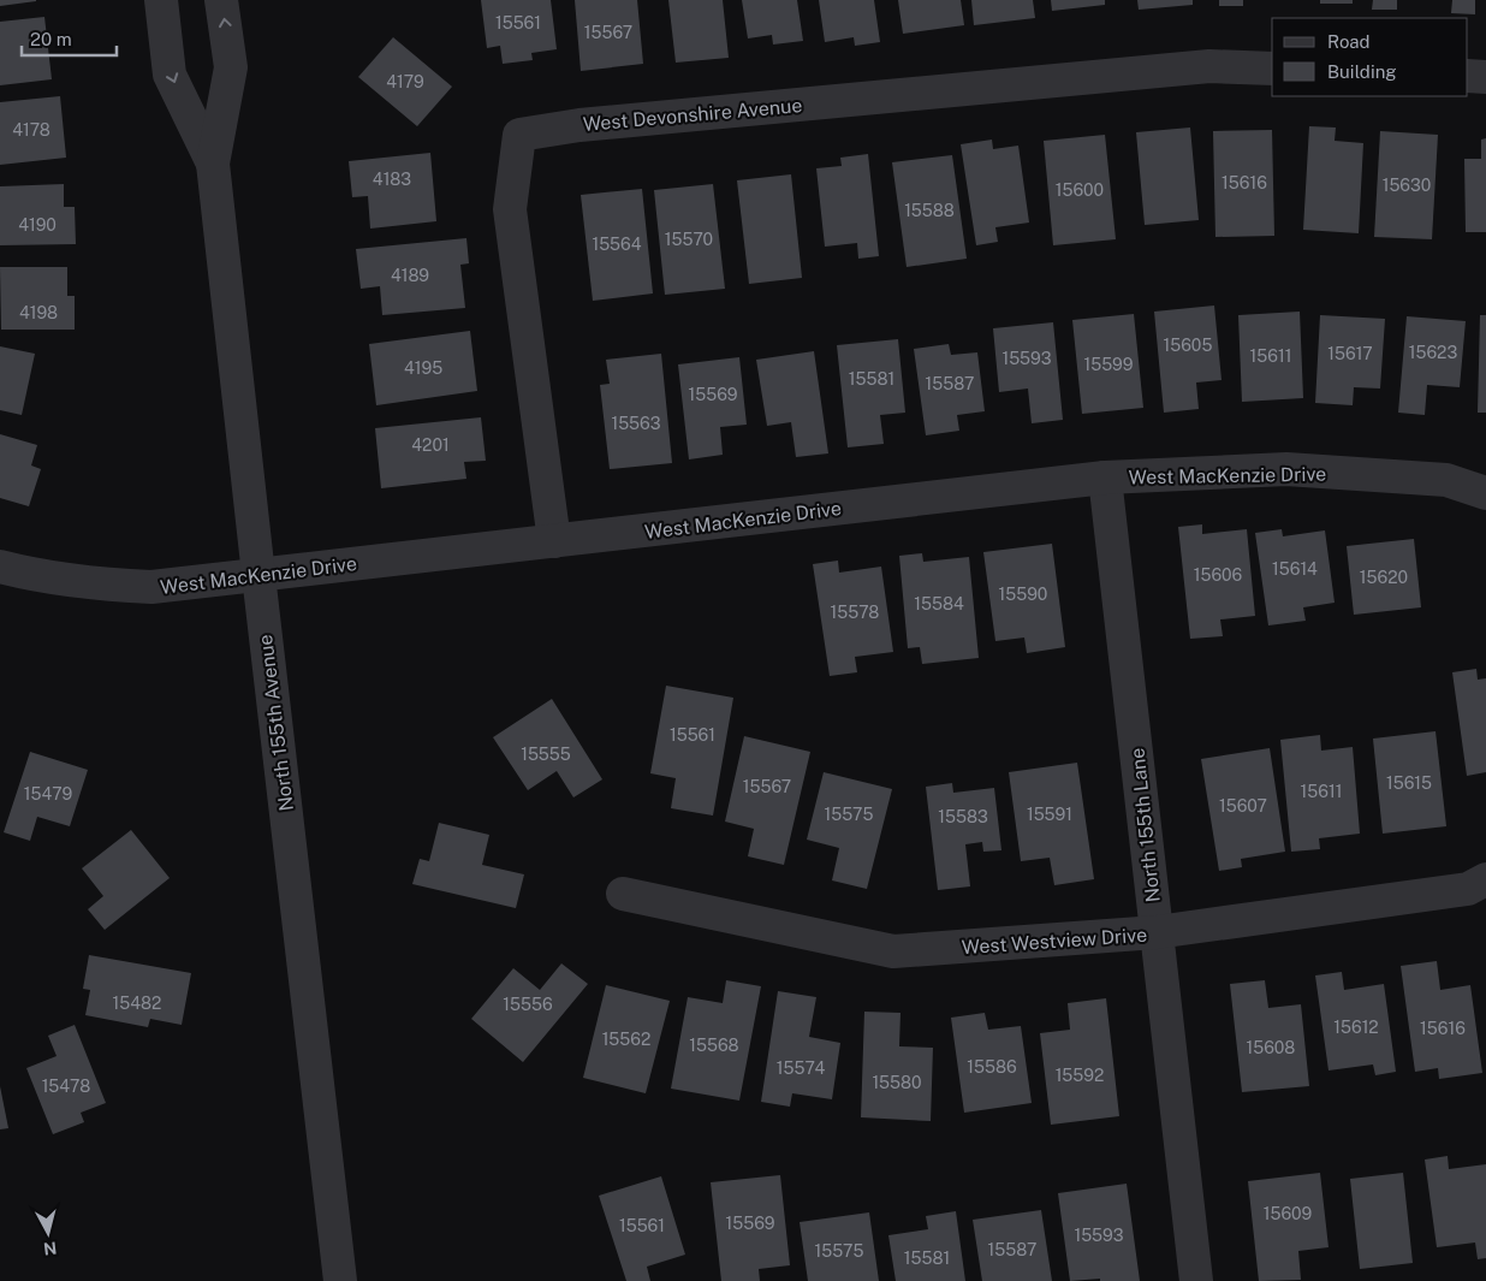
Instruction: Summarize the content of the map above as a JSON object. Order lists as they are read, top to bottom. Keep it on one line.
{"streets":{"street":["West Devonshire Avenue","West MacKenzie Drive","North 155th Avenue","North 155th Lane","West Westview Drive"]},"crossings":[["West Devonshire Avenue","West MacKenzie Drive"],["West MacKenzie Drive","North 155th Avenue"],["West MacKenzie Drive","North 155th Lane"],["North 155th Lane","West Westview Drive"]],"house_numbers":["15561","15567","4179","4178","4183","15616","15630","15600","15588","4190","15570","15564","4189","4198","15605","15623","15617","15611","15593","15599","4195","15581","15587","15569","15563","4201","15614","15606","15620","15590","15584","15578","15561","15555","15615","15567","15611","15479","15607","15575","15591","15583","15482","15556","15612","15616","15562","15568","15608","15586","15574","15592","15580","15478","15609","15569","15561","15593","15587","15575","15581"],"legend":["Road","Building"],"scale_bar":"20 m","north":"bottom"}
